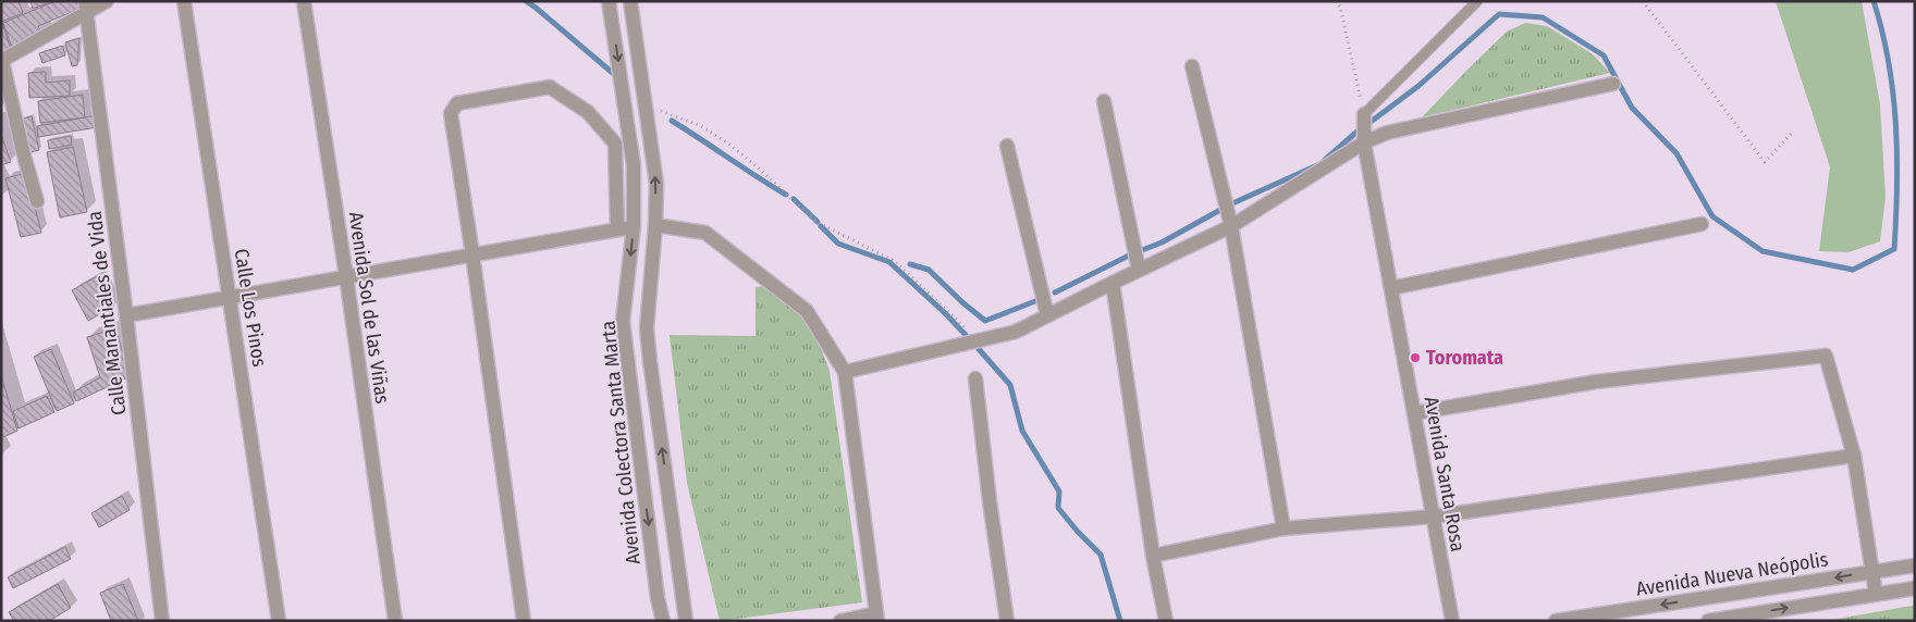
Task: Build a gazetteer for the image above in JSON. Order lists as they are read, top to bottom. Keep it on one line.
{"streets":{"street":["Calle Los Pinos","Avenida Sol de las Viñas","Calle Manantiales de Vida","Avenida Colectora Santa Marta","Avenida Santa Rosa","Avenida Nueva Neópolis"]},"places":["Toromata"]}
